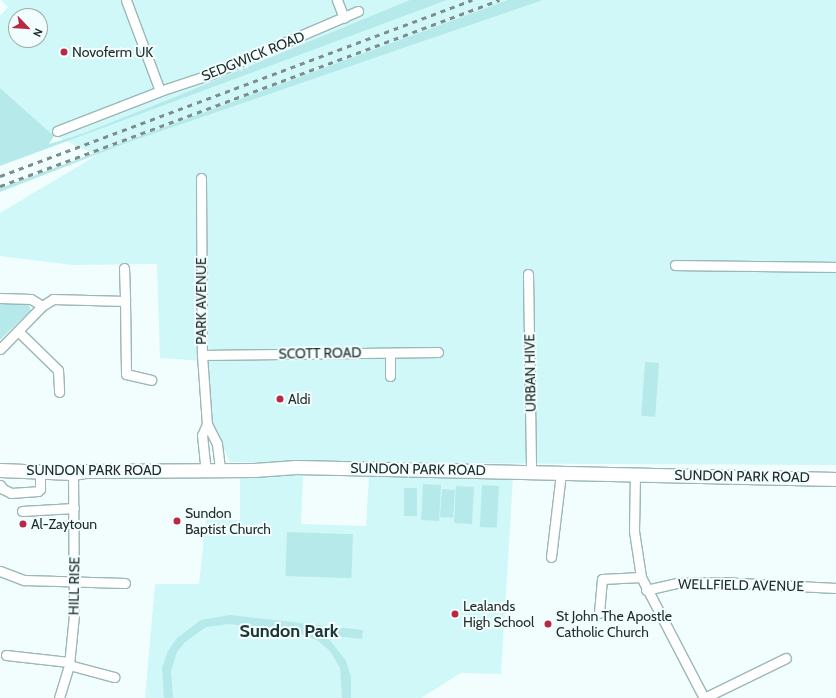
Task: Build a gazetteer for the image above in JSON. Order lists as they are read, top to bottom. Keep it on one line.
{"streets":{"street":["SEDGWICK ROAD","PARK AVENUE","SCOTT ROAD","URBAN HIVE","SUNDON PARK ROAD","WELLFIELD AVENUE","HILL RISE"]},"crossings":[["PARK AVENUE","SCOTT ROAD"],["PARK AVENUE","SUNDON PARK ROAD"],["URBAN HIVE","SUNDON PARK ROAD"],["SUNDON PARK ROAD","HILL RISE"]],"districts":["Sundon Park"],"places":["Novoferm UK","Aldi","Sundon Baptist Church","Al-Zaytoun","Lealands High School","St John The Apostle Catholic Church"],"north":"bottom right"}
